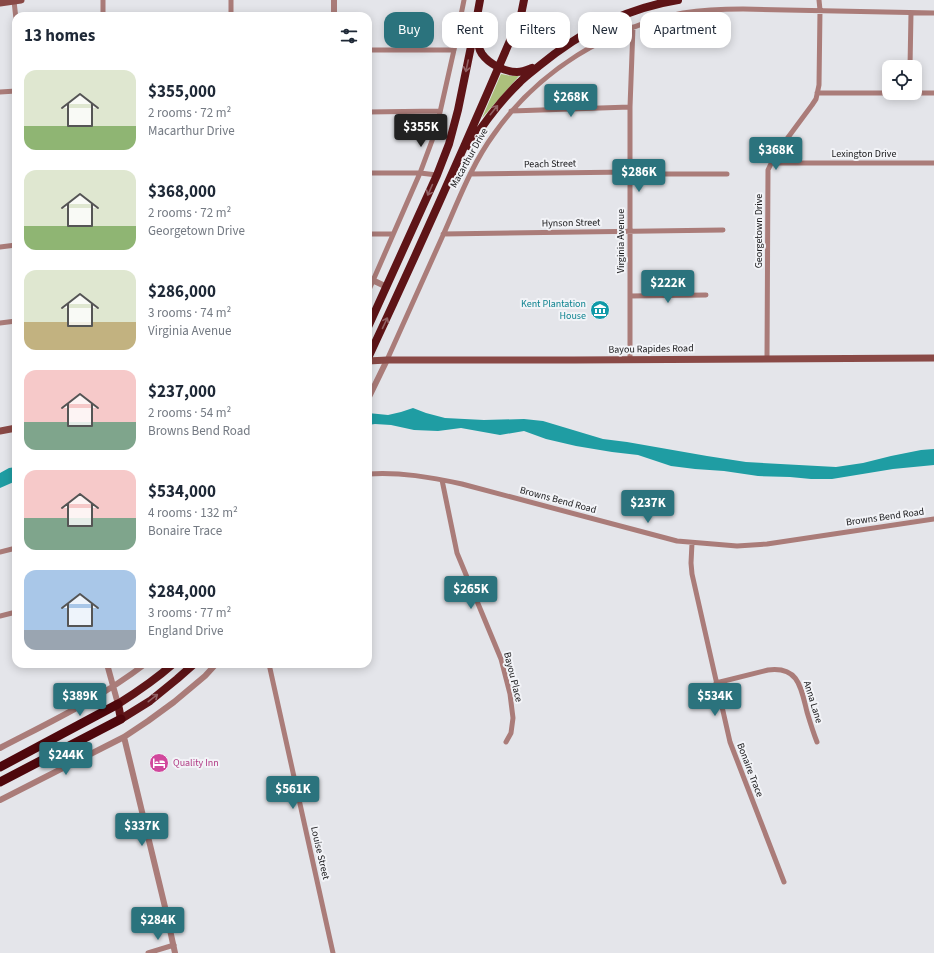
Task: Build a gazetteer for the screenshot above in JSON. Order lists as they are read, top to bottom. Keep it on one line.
{"streets":{"highway":["Macarthur Drive"],"main road":["Bayou Rapides Road"],"street":["Lexington Drive","Peach Street","Hynson Street","Georgetown Drive","Virginia Avenue","Browns Bend Road","Bayou Place","Anna Lane","Bonaire Trace","Louise Street"]},"crossings":[["Lexington Drive","Georgetown Drive"],["Macarthur Drive","Peach Street"],["Macarthur Drive","Hynson Street"],["Macarthur Drive","Georgetown Drive"],["Macarthur Drive","Virginia Avenue"],["Macarthur Drive","Bayou Rapides Road"],["Peach Street","Virginia Avenue"],["Hynson Street","Virginia Avenue"],["Georgetown Drive","Bayou Rapides Road"],["Virginia Avenue","Bayou Rapides Road"],["Browns Bend Road","Bayou Place"],["Browns Bend Road","Bonaire Trace"],["Anna Lane","Bonaire Trace"]],"places":{"museum":["Kent Plantation House"],"hotel":["Quality Inn"]},"page":{"chip":["Buy","Rent","Filters","New","Apartment"],"heading":"13 homes","list":[{"name":"$355,000","note":"2 rooms · 72 m² · Macarthur Drive"},{"name":"$368,000","note":"2 rooms · 72 m² · Georgetown Drive"},{"name":"$286,000","note":"3 rooms · 74 m² · Virginia Avenue"},{"name":"$237,000","note":"2 rooms · 54 m² · Browns Bend Road"},{"name":"$534,000","note":"4 rooms · 132 m² · Bonaire Trace"},{"name":"$284,000","note":"3 rooms · 77 m² · England Drive"}],"price":["$268K","$355K","$368K","$286K","$222K","$237K","$265K","$389K","$534K","$244K","$561K","$337K","$284K"]}}
